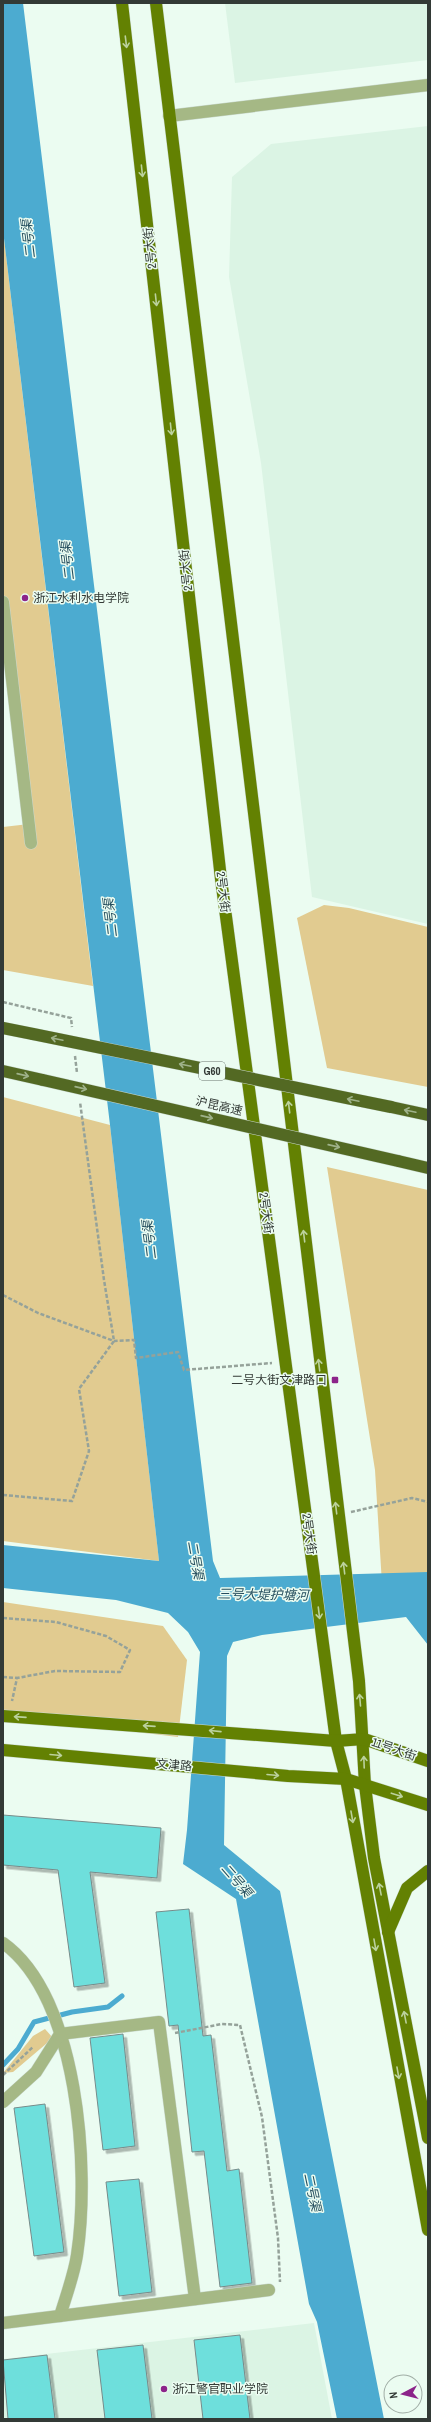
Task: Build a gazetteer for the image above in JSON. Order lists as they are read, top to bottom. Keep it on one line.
{"streets":{"highway":["G60","沪昆高速"],"main road":["2号大街","11号大街","文津路"]},"crossings":[["2号大街","11号大街"],["2号大街","文津路"]],"water":["二号渠","三号大堤护塘河"],"places":{"other":["浙江水利水电学院","浙江警官职业学院"],"transit":["二号大街文津路口"]},"north":"left"}
